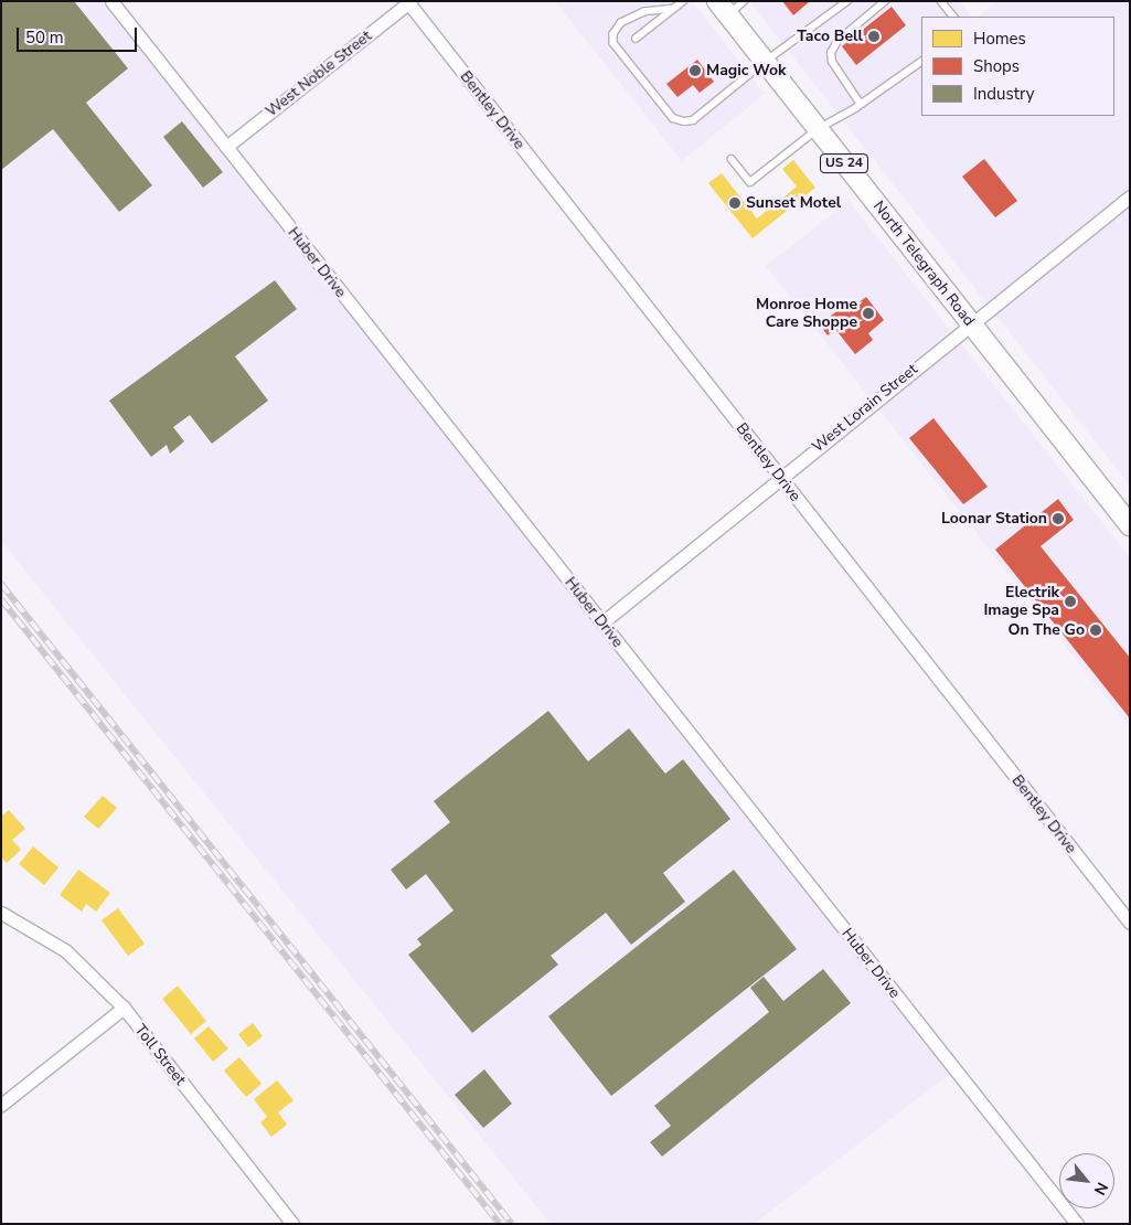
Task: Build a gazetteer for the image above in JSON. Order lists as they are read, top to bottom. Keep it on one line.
{"streets":{"main road":["US 24","North Telegraph Road"],"street":["West Noble Street","Bentley Drive","Huber Drive","West Lorain Street","Toll Street"]},"crossings":[["West Noble Street","Bentley Drive"],["West Noble Street","Huber Drive"],["Bentley Drive","West Lorain Street"],["Huber Drive","West Lorain Street"],["North Telegraph Road","West Lorain Street"]],"places":["Taco Bell","Magic Wok","Sunset Motel","Monroe Home Care Shoppe","Loonar Station","Electrik Image Spa","On The Go"],"legend":["Homes","Shops","Industry"],"scale_bar":"50 m","north":"bottom right"}
